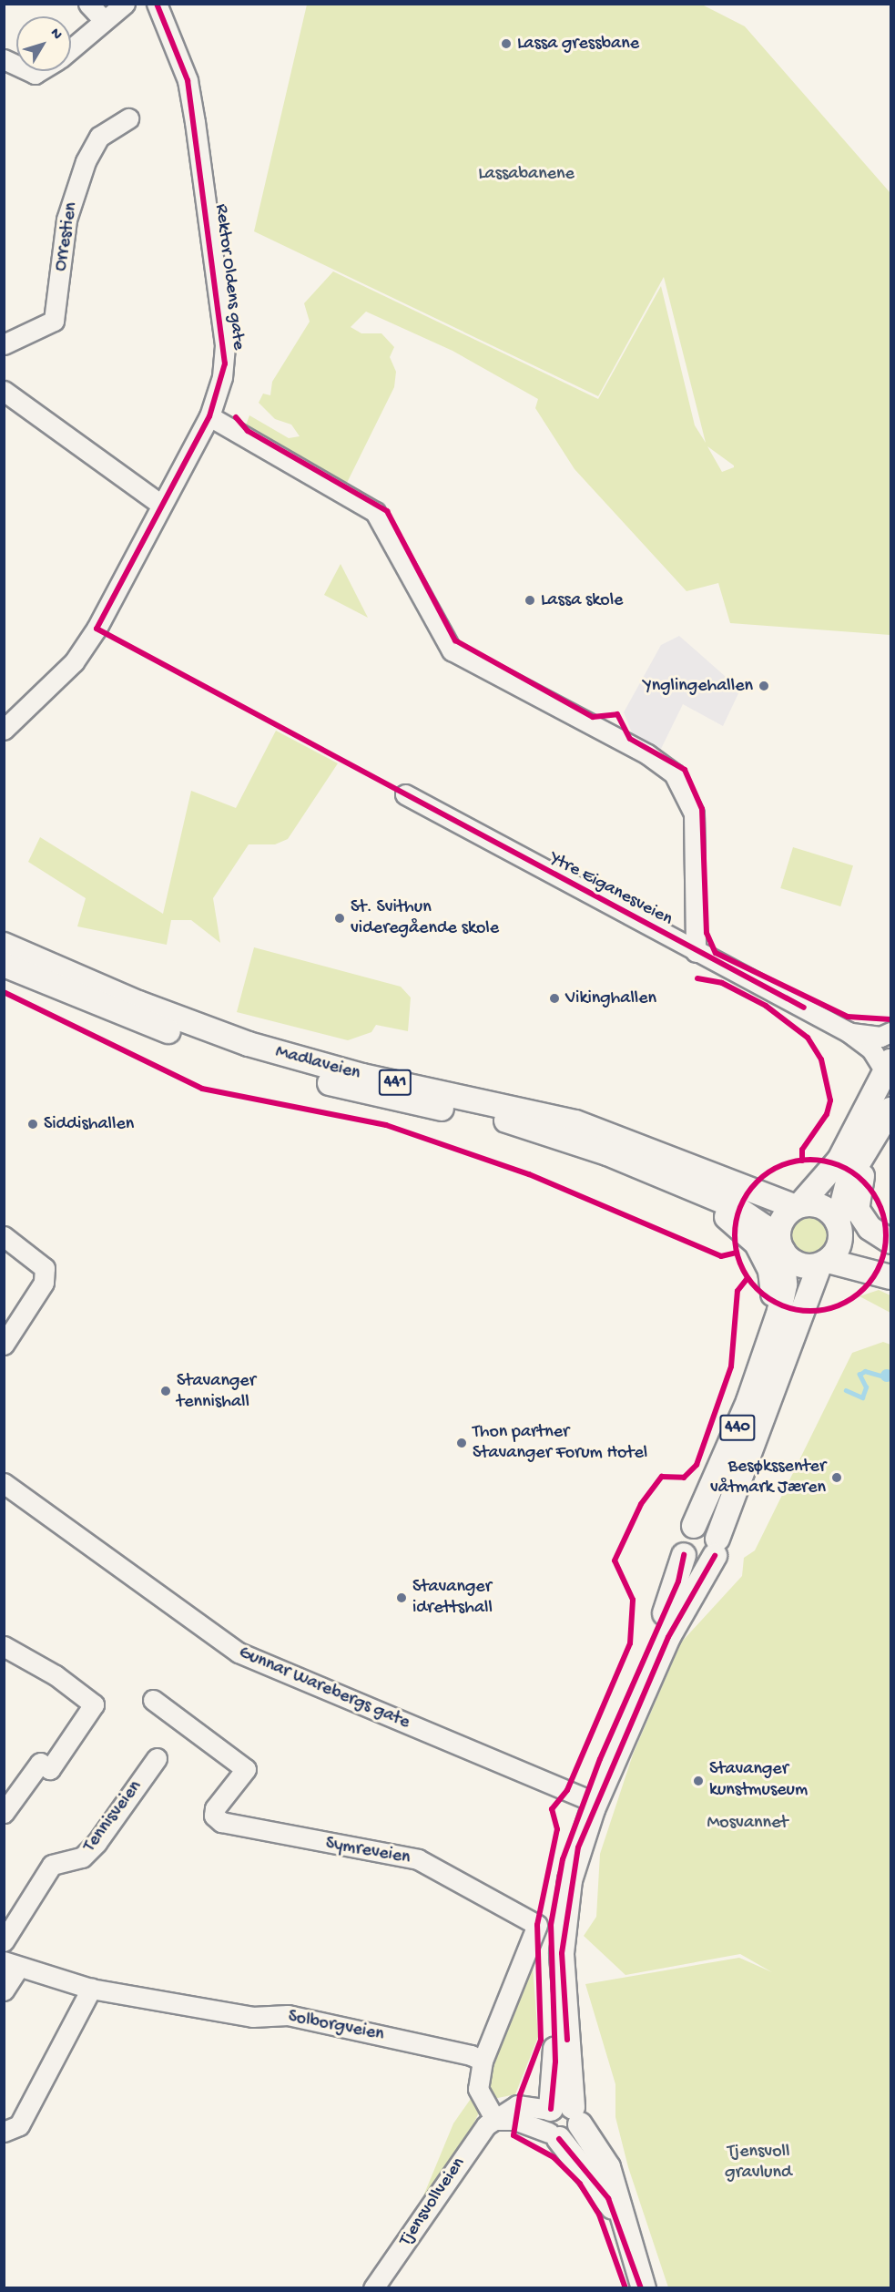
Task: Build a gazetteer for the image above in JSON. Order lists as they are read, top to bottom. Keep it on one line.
{"streets":{"main road":["Madlaveien","441","440"],"street":["Orrestien","Rektor Oldens gate","Ytre Eiganesveien","Gunnar Warebergs gate","Tennisveien","Symreveien","Solborgveien","Tjensvollveien"]},"crossings":[["Madlaveien","441"],["Madlaveien","440"],["441","440"],["440","Gunnar Warebergs gate"],["440","Tjensvollveien"],["Symreveien","Solborgveien"]],"parks":["Lassabanene","Mosvannet","Tjensvoll gravlund"],"places":["Lassa gressbane","Lassa skole","Ynglingehallen","St. Svithun videregående skole","Vikinghallen","Siddishallen","Stavanger tennishall","Thon partner Stavanger Forum Hotel","Besøkssenter våtmark Jæren","Stavanger idrettshall","Stavanger kunstmuseum"],"north":"top right"}
